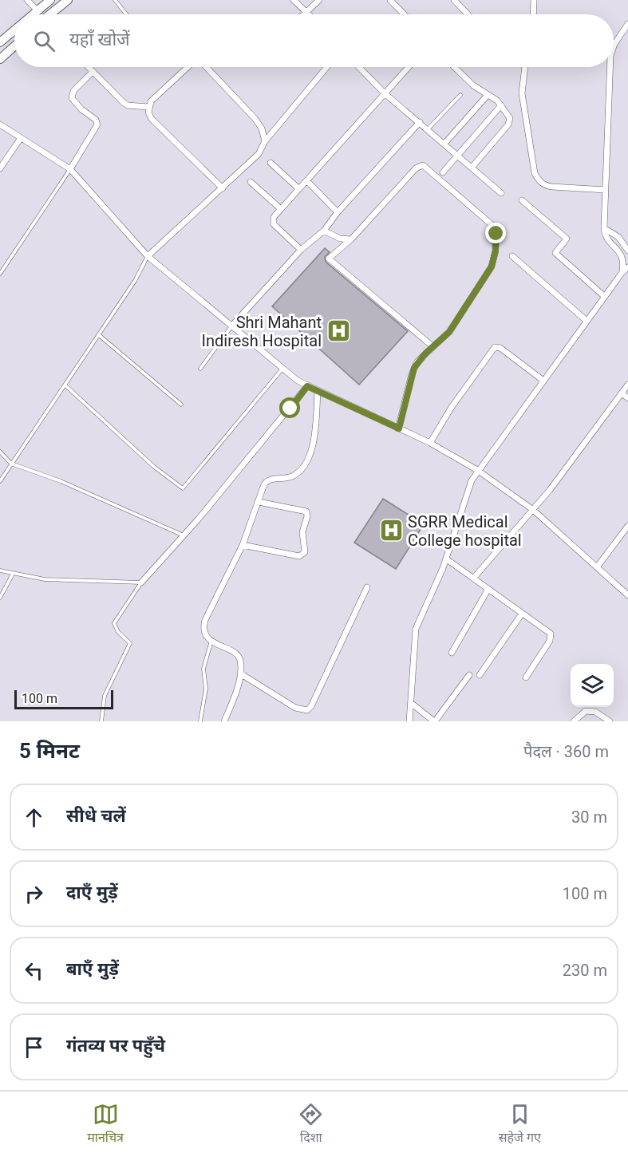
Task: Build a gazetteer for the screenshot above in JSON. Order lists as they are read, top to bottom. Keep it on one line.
{"places":{"hospital":["Shri Mahant Indiresh Hospital","SGRR Medical College hospital"]},"scale_bar":"100 m","page":{"search":"यहाँ खोजें","scale":"100 m","heading":["5 मिनट","पैदल · 360 m"],"list":[["सीधे चलें","30 m"],["दाएँ मुड़ें","100 m"],["बाएँ मुड़ें","230 m"],"गंतव्य पर पहुँचे"],"nav":["मानचित्र","दिशा","सहेजे गए"]}}
